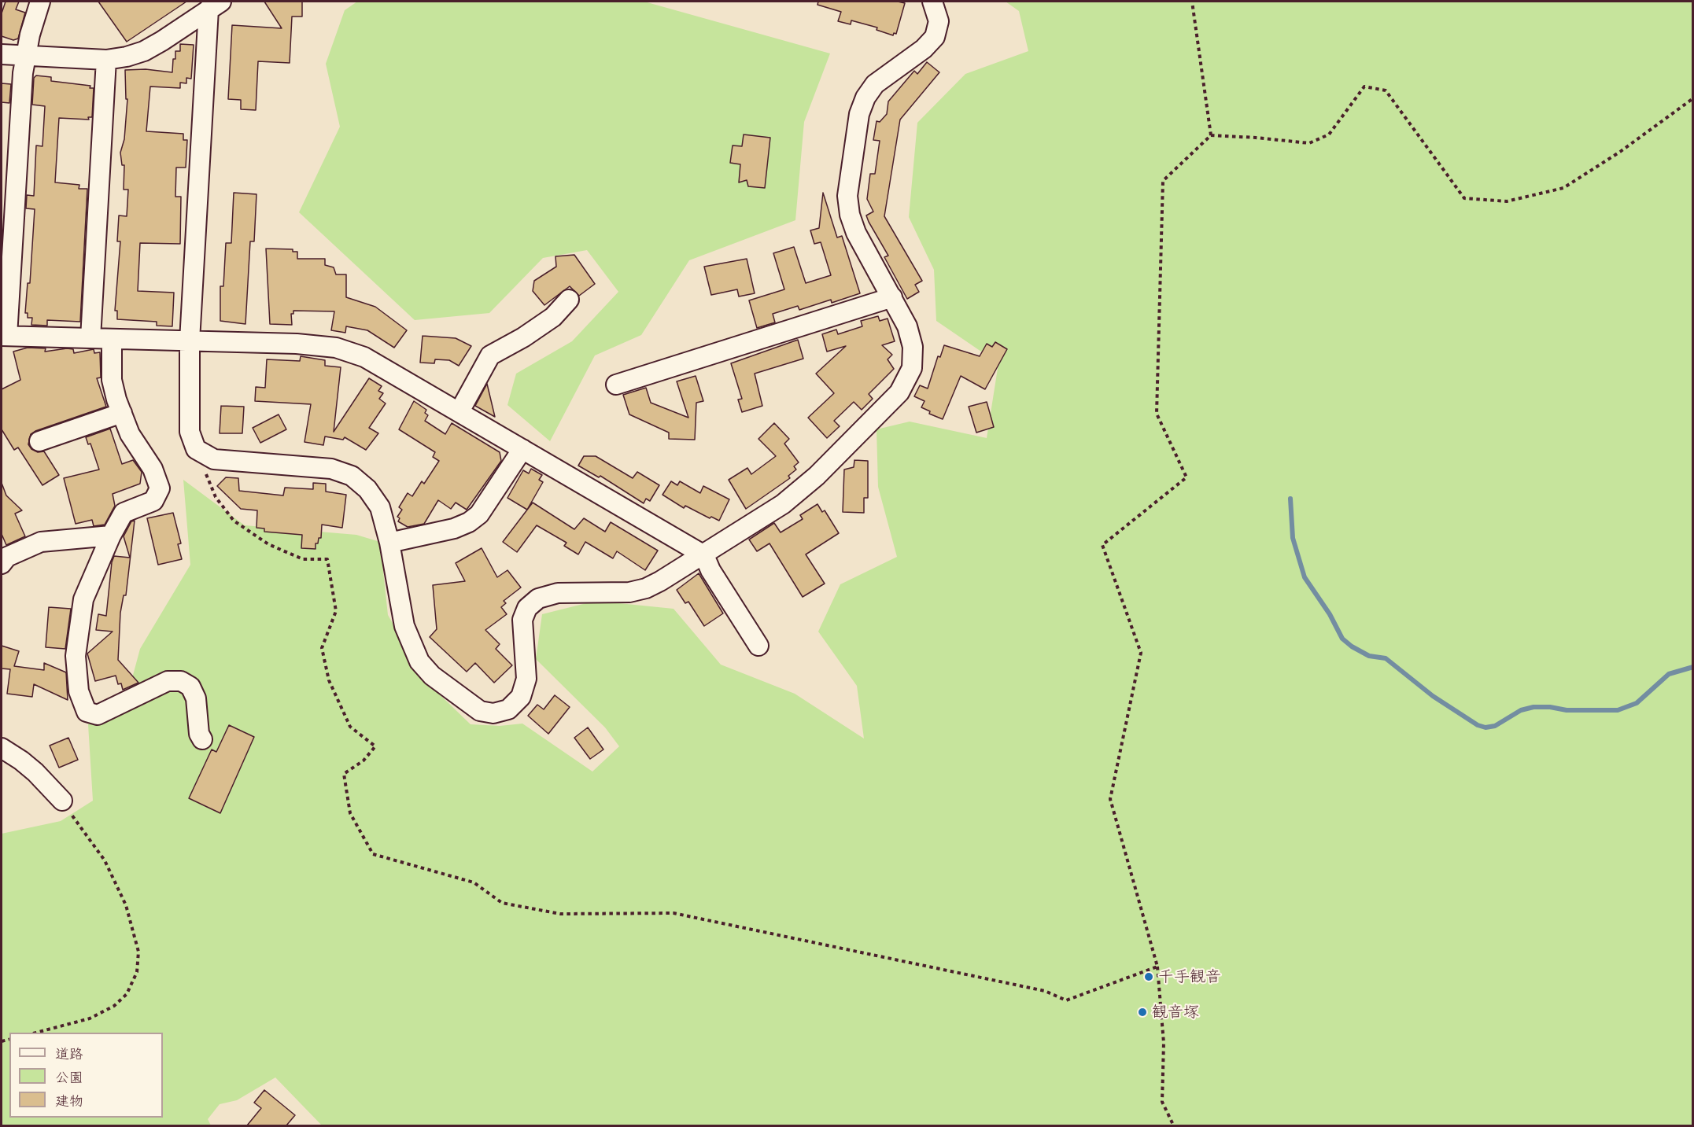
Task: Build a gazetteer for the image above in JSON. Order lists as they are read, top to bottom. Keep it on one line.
{"places":["千手観音","観音塚"],"legend":["道路","公園","建物"]}
